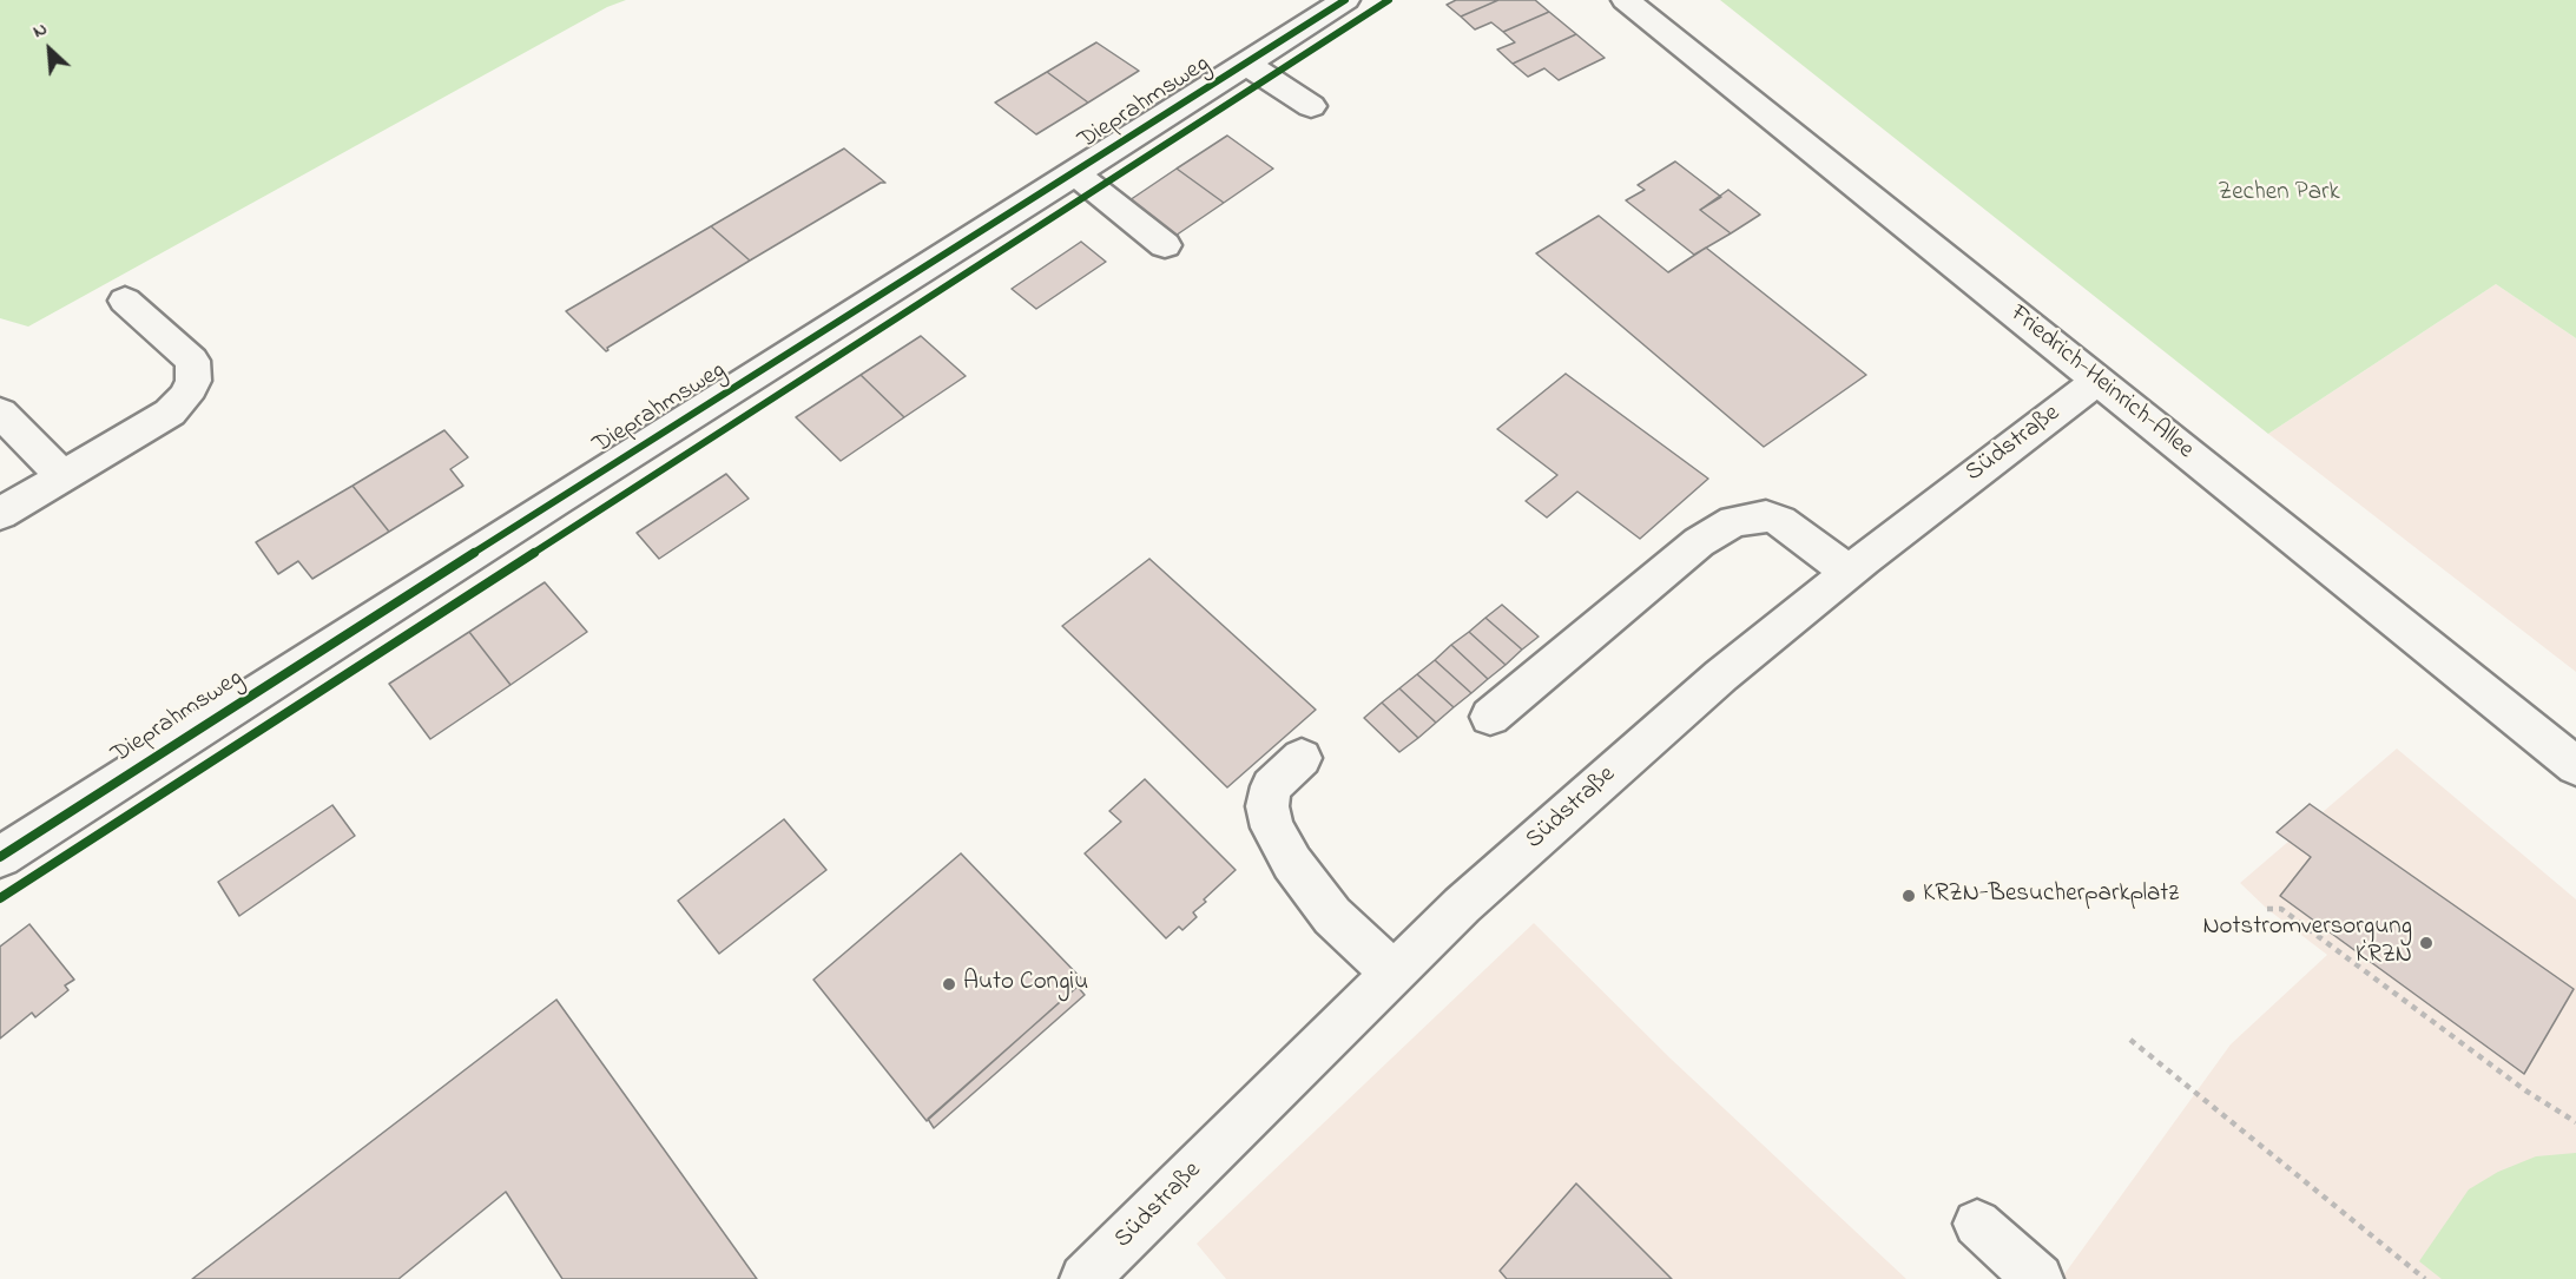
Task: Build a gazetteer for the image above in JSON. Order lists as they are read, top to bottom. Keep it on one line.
{"streets":{"street":["Dieprahmsweg","Friedrich-Heinrich-Allee","Südstraße"]},"crossings":[["Friedrich-Heinrich-Allee","Südstraße"]],"parks":["Zechen Park"],"places":["KRZN-Besucherparkplatz","Notstromversorgung KRZN","Auto Congiu"],"north":"top left"}
